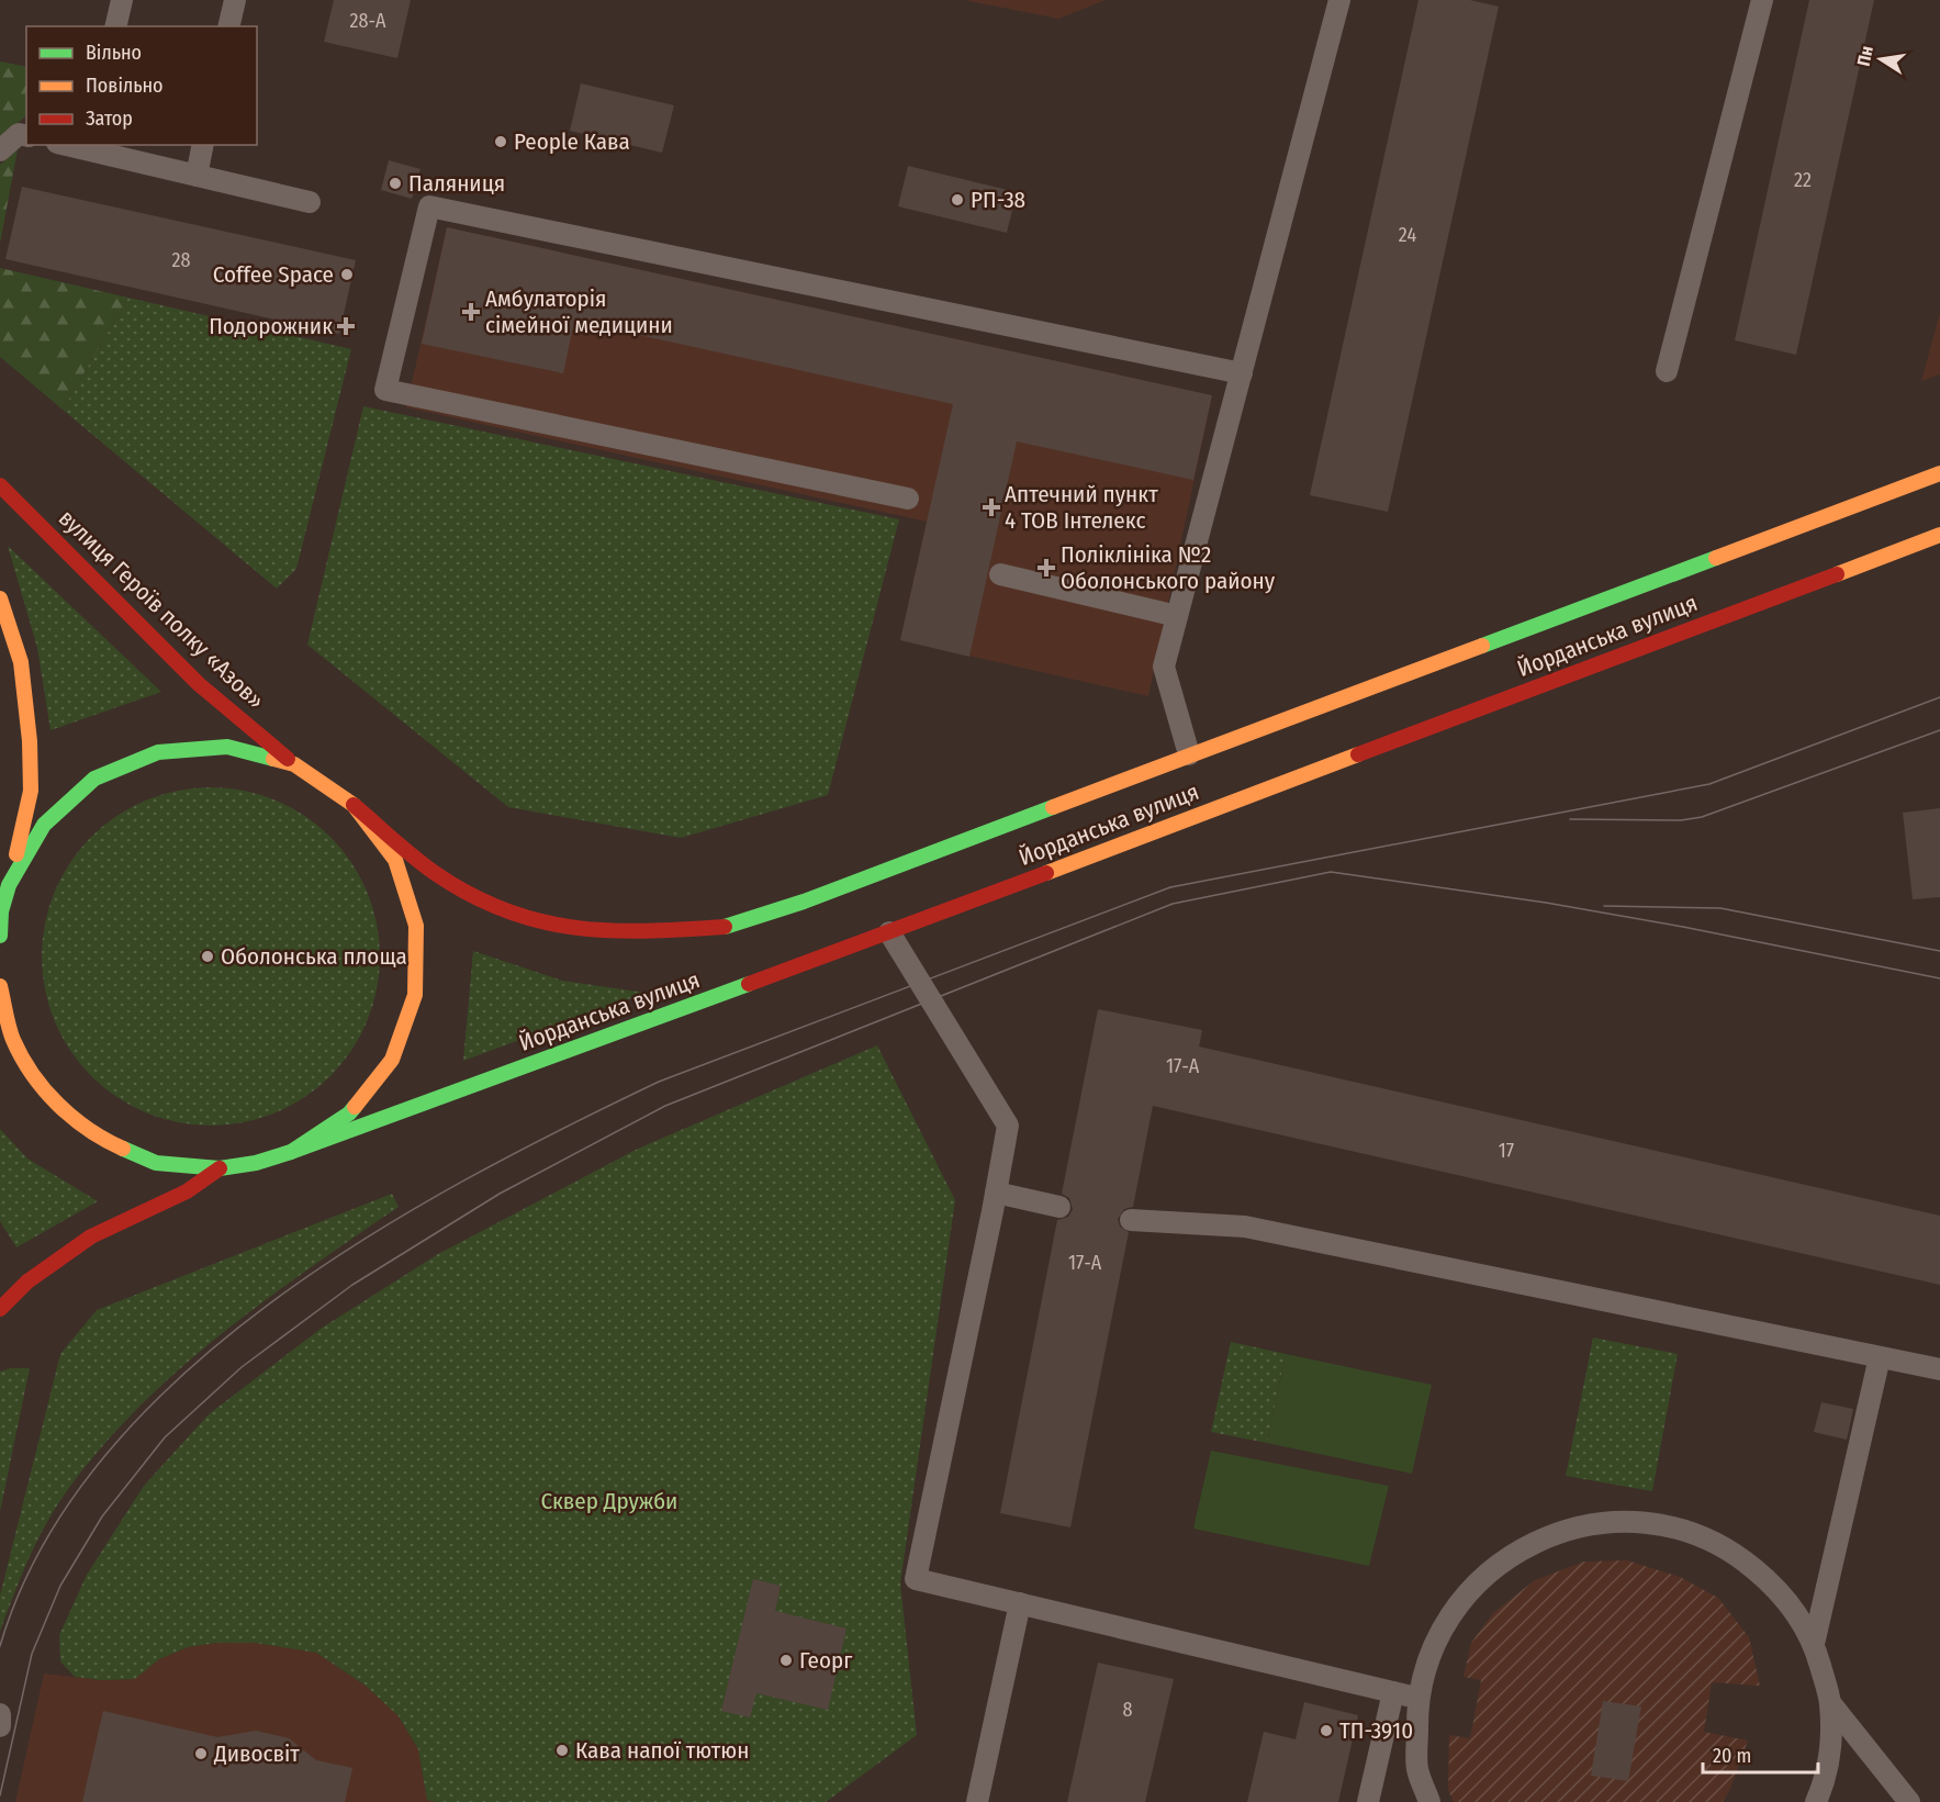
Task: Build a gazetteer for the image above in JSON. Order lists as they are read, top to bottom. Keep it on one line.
{"streets":{"main road":["вулиця Героїв полку «Азов»","Йорданська вулиця"]},"parks":["Сквер Дружби"],"places":{"other":["People Кава","Паляниця","РП-38","Coffee Space","Оболонська площа","Георг","ТП-3910","Кава напої тютюн","Дивосвіт"],"health":["Амбулаторія сімейної медицини","Подорожник","Аптечний пункт 4 ТОВ Інтелекс","Поліклініка №2 Оболонського району"]},"house_numbers":["28-А","22","24","28","17-А","17","17-А","8"],"legend":["Вільно","Повільно","Затор"],"scale_bar":"20 m","north":"left"}
